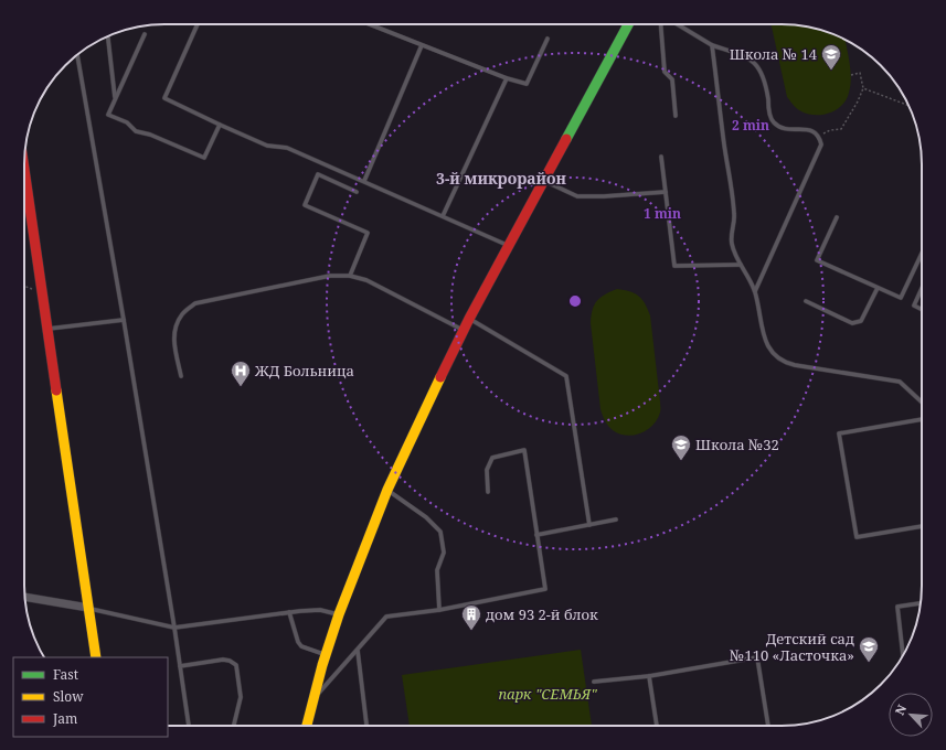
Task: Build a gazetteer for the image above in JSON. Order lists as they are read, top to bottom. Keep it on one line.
{"districts":["3-й микрорайон"],"parks":["парк \"СЕМЬЯ\""],"places":{"school or university":["Школа № 14","Школа №32","Детский сад №110 «Ласточка»"],"hospital":["ЖД Больница"],"building":["дом 93 2-й блок"]},"legend":["Fast","Slow","Jam"],"north":"top left","rings":["2 min","1 min"]}
